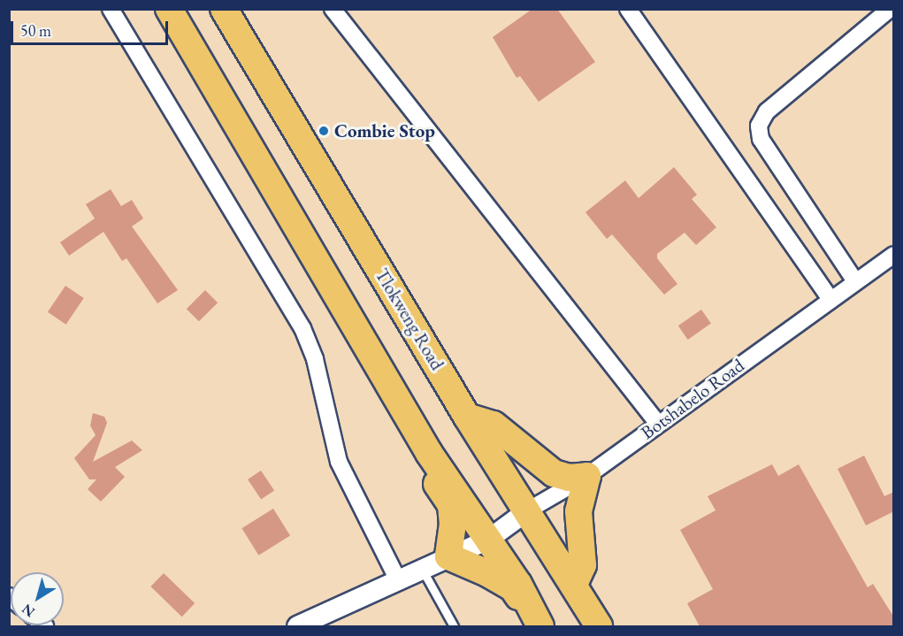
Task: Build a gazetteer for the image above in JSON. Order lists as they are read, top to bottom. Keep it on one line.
{"streets":{"main road":["Tlokweng Road"],"street":["Botshabelo Road"]},"crossings":[["Tlokweng Road","Botshabelo Road"]],"places":["Combie Stop"],"scale_bar":"50 m","north":"bottom left"}
